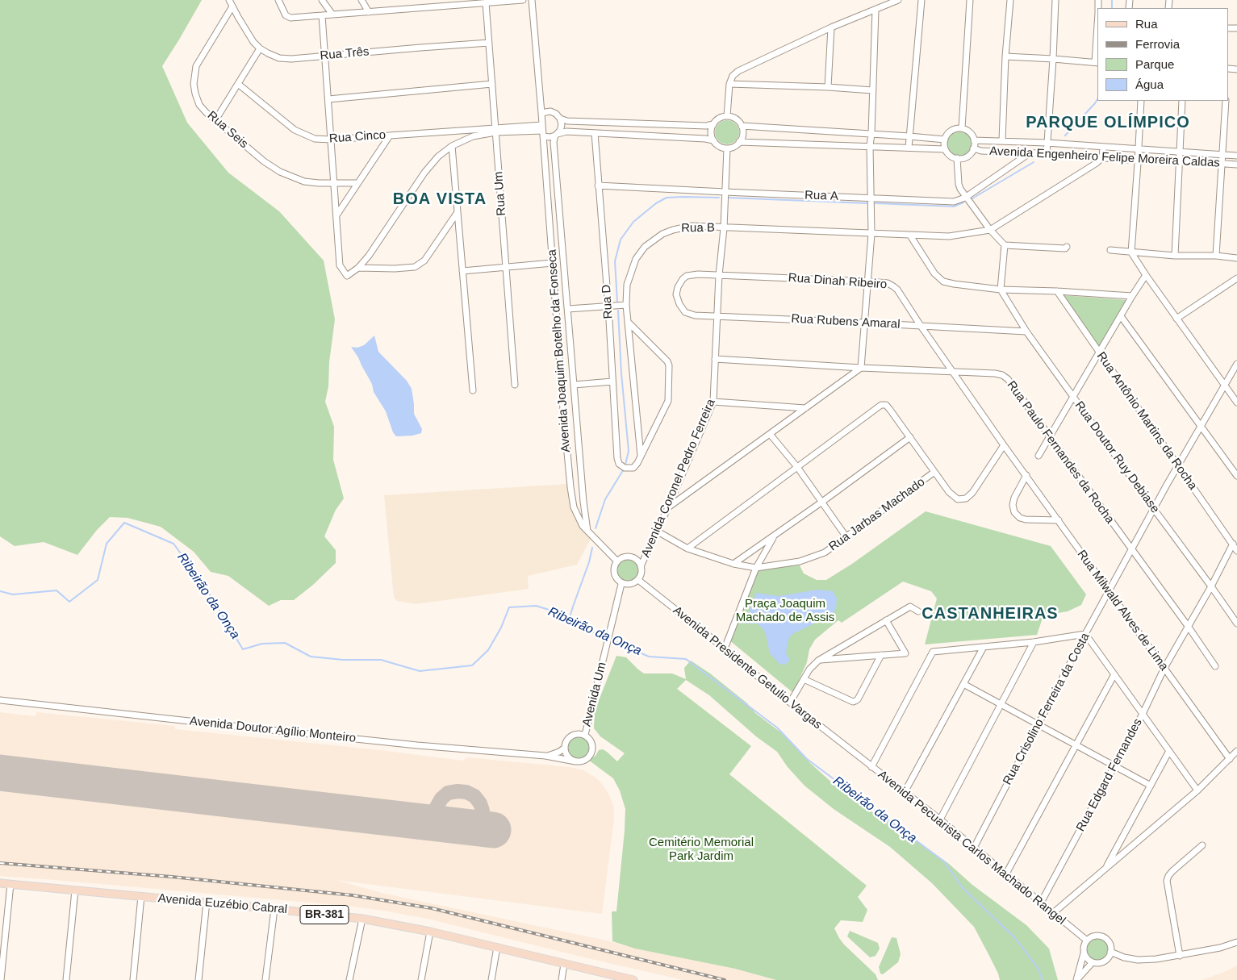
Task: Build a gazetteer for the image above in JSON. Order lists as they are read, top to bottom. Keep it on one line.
{"streets":{"main road":["Avenida Euzébio Cabral","BR-381"],"street":["Rua Três","Rua Seis","Rua Cinco","Avenida Engenheiro Felipe Moreira Caldas","Rua Um","Rua A","Rua B","Rua Dinah Ribeiro","Rua D","Rua Rubens Amaral","Avenida Joaquim Botelho da Fonseca","Rua Antônio Martins da Rocha","Rua Paulo Fernandes da Rocha","Rua Doutor Ruy Debiase","Avenida Coronel Pedro Ferreira","Rua Jarbas Machado","Rua Milwald Alves de Lima","Avenida Presidente Getulio Vargas","Avenida Um","Rua Crisolino Ferreira da Costa","Avenida Doutor Agílio Monteiro","Rua Edgard Fernandes","Avenida Pecuarista Carlos Machado Rangel"]},"crossings":[["Rua Três","Rua Seis"],["Rua Três","Rua Um"],["Rua Cinco","Rua Um"],["Avenida Engenheiro Felipe Moreira Caldas","Rua A"],["Rua A","Rua D"],["Rua A","Avenida Coronel Pedro Ferreira"],["Rua B","Rua D"],["Rua B","Avenida Coronel Pedro Ferreira"],["Rua Dinah Ribeiro","Rua Rubens Amaral"],["Rua Dinah Ribeiro","Rua Paulo Fernandes da Rocha"],["Rua Dinah Ribeiro","Avenida Coronel Pedro Ferreira"],["Rua Dinah Ribeiro","Rua Milwald Alves de Lima"],["Rua Rubens Amaral","Rua Doutor Ruy Debiase"],["Rua Rubens Amaral","Avenida Coronel Pedro Ferreira"],["Avenida Joaquim Botelho da Fonseca","Avenida Coronel Pedro Ferreira"],["Avenida Joaquim Botelho da Fonseca","Avenida Presidente Getulio Vargas"],["Avenida Joaquim Botelho da Fonseca","Avenida Um"],["Rua Antônio Martins da Rocha","Rua Crisolino Ferreira da Costa"],["Rua Antônio Martins da Rocha","Rua Edgard Fernandes"],["Rua Paulo Fernandes da Rocha","Avenida Coronel Pedro Ferreira"],["Rua Paulo Fernandes da Rocha","Rua Crisolino Ferreira da Costa"],["Rua Paulo Fernandes da Rocha","Rua Edgard Fernandes"],["Rua Doutor Ruy Debiase","Rua Crisolino Ferreira da Costa"],["Rua Doutor Ruy Debiase","Rua Edgard Fernandes"],["Avenida Coronel Pedro Ferreira","Rua Jarbas Machado"],["Avenida Coronel Pedro Ferreira","Avenida Presidente Getulio Vargas"],["Avenida Coronel Pedro Ferreira","Avenida Um"],["Rua Milwald Alves de Lima","Rua Crisolino Ferreira da Costa"],["Rua Milwald Alves de Lima","Rua Edgard Fernandes"],["Avenida Presidente Getulio Vargas","Avenida Um"],["Avenida Presidente Getulio Vargas","Avenida Pecuarista Carlos Machado Rangel"],["Avenida Um","Avenida Doutor Agílio Monteiro"],["Rua Crisolino Ferreira da Costa","Avenida Pecuarista Carlos Machado Rangel"],["Rua Edgard Fernandes","Avenida Pecuarista Carlos Machado Rangel"]],"districts":["PARQUE OLÍMPICO","BOA VISTA","CASTANHEIRAS"],"water":["Ribeirão da Onça"],"parks":["Praça Joaquim Machado de Assis","Cemitério Memorial Park Jardim"],"legend":["Rua","Ferrovia","Parque","Água"]}
